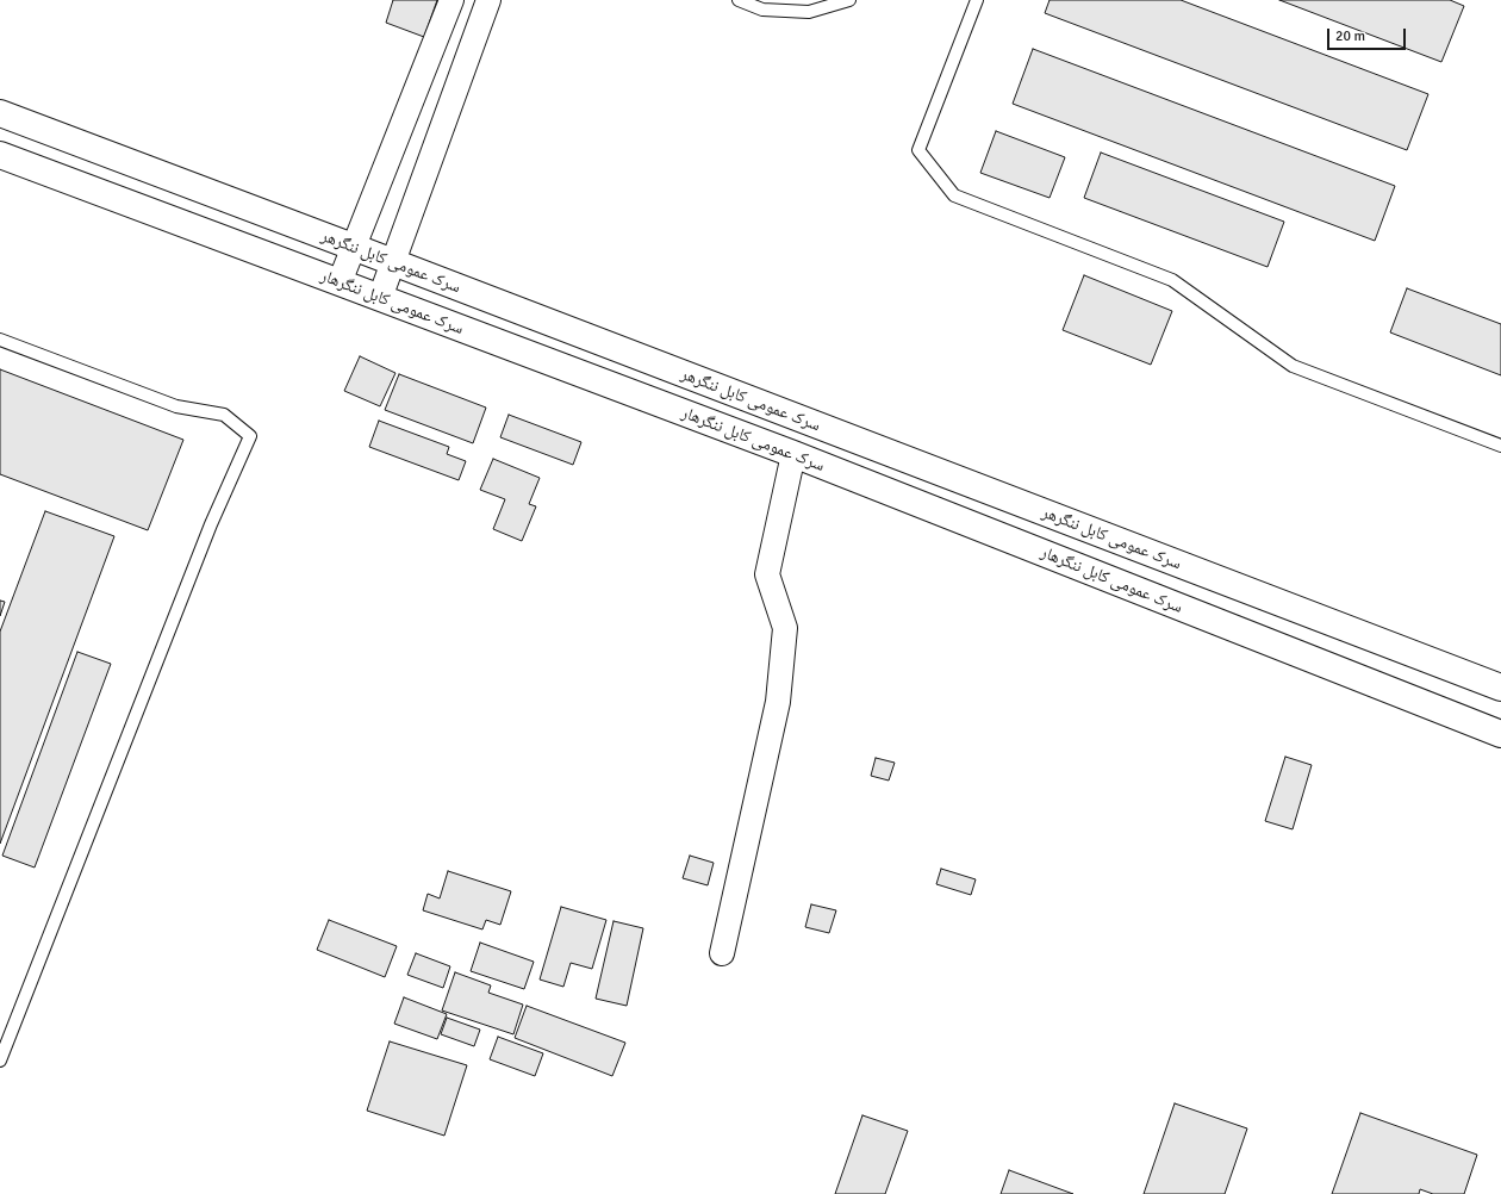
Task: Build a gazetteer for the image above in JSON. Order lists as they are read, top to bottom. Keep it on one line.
{"streets":{"highway":["سرک عمومی کابل ننگرهر","سرک عمومی کابل ننگرهار"]},"scale_bar":"20 m"}
